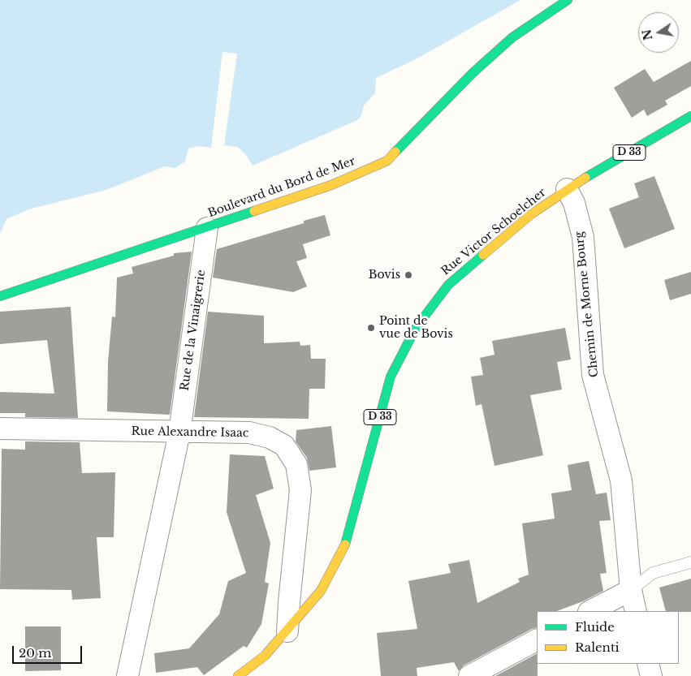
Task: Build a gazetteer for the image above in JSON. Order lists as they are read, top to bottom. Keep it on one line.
{"streets":{"main road":["D 33","Boulevard du Bord de Mer","Rue Victor Schoelcher"],"street":["Chemin de Morne Bourg","Rue de la Vinaigrerie","Rue Alexandre Isaac"]},"crossings":[["D 33","Rue Victor Schoelcher"],["D 33","Chemin de Morne Bourg"],["Boulevard du Bord de Mer","Rue de la Vinaigrerie"],["Rue Victor Schoelcher","Chemin de Morne Bourg"],["Rue Victor Schoelcher","Rue Alexandre Isaac"],["Rue de la Vinaigrerie","Rue Alexandre Isaac"]],"places":["Bovis","Point de vue de Bovis"],"legend":["Fluide","Ralenti"],"scale_bar":"20 m","north":"left"}
